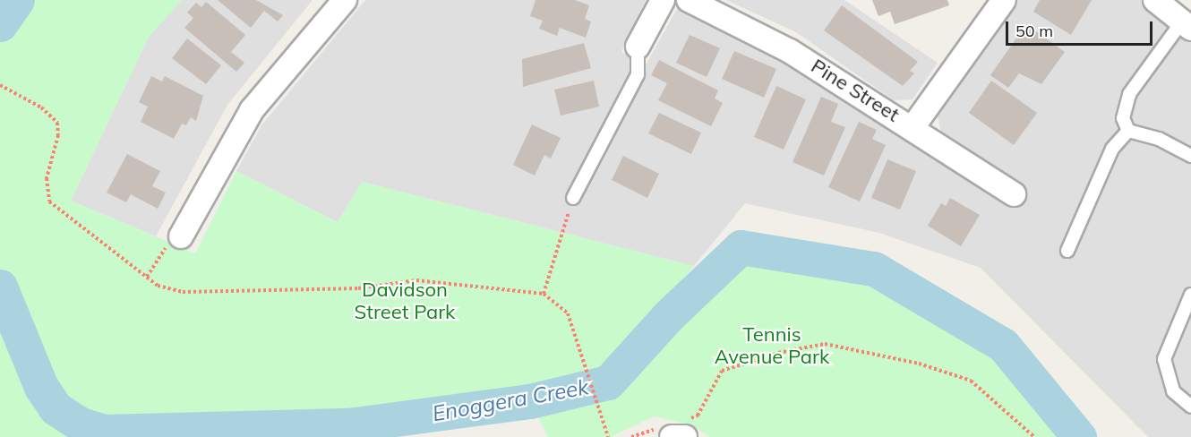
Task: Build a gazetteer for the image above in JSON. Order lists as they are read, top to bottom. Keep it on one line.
{"streets":{"street":["Pine Street"]},"water":["Enoggera Creek"],"parks":["Davidson Street Park","Tennis Avenue Park"],"scale_bar":"50 m"}
